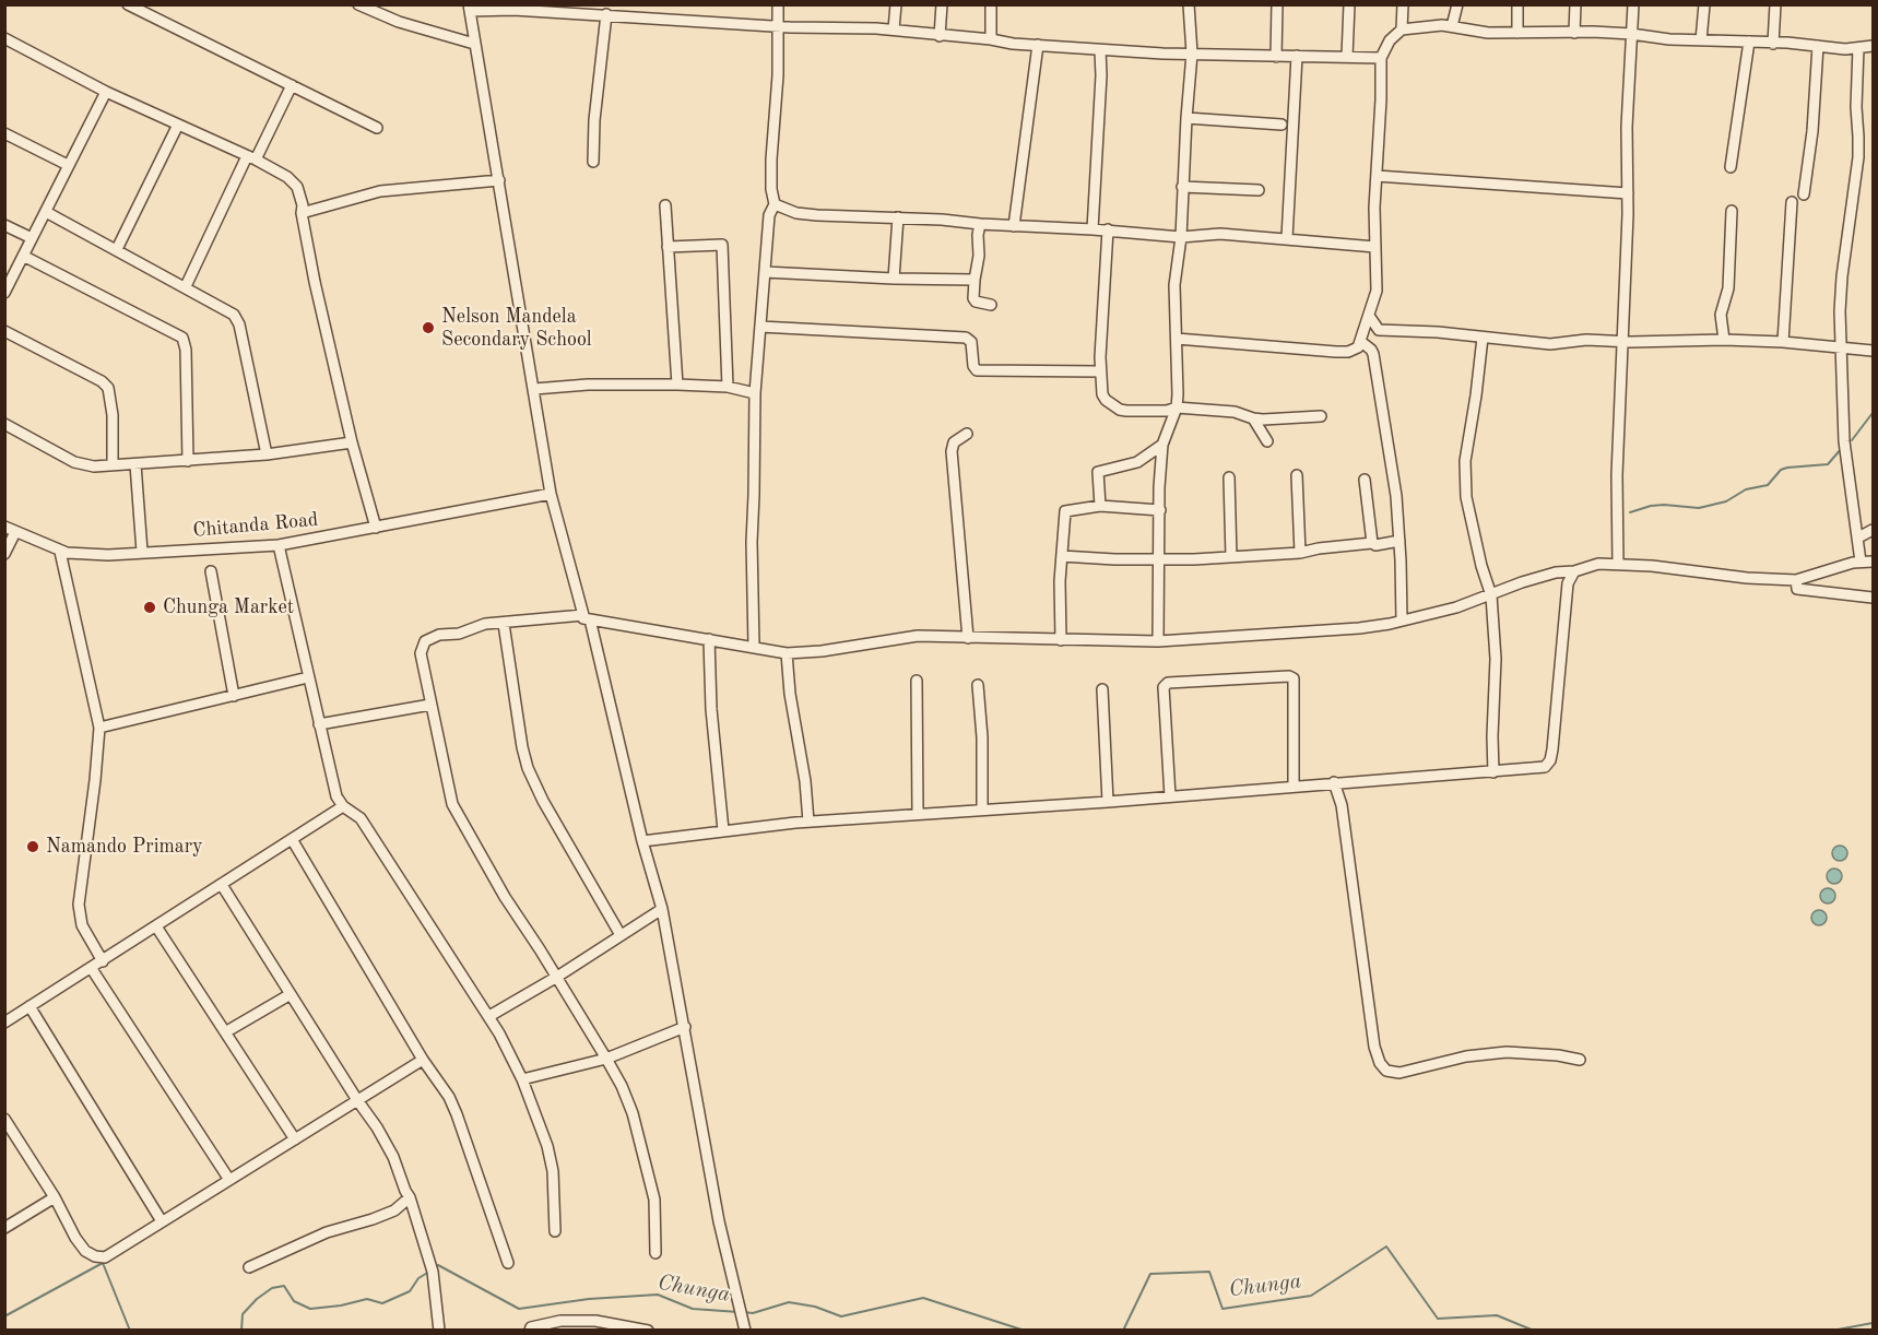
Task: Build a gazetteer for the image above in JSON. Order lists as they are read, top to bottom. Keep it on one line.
{"streets":{"street":["Chitanda Road"]},"water":["Chunga"],"places":["Nelson Mandela Secondary School","Chunga Market","Namando Primary"]}
